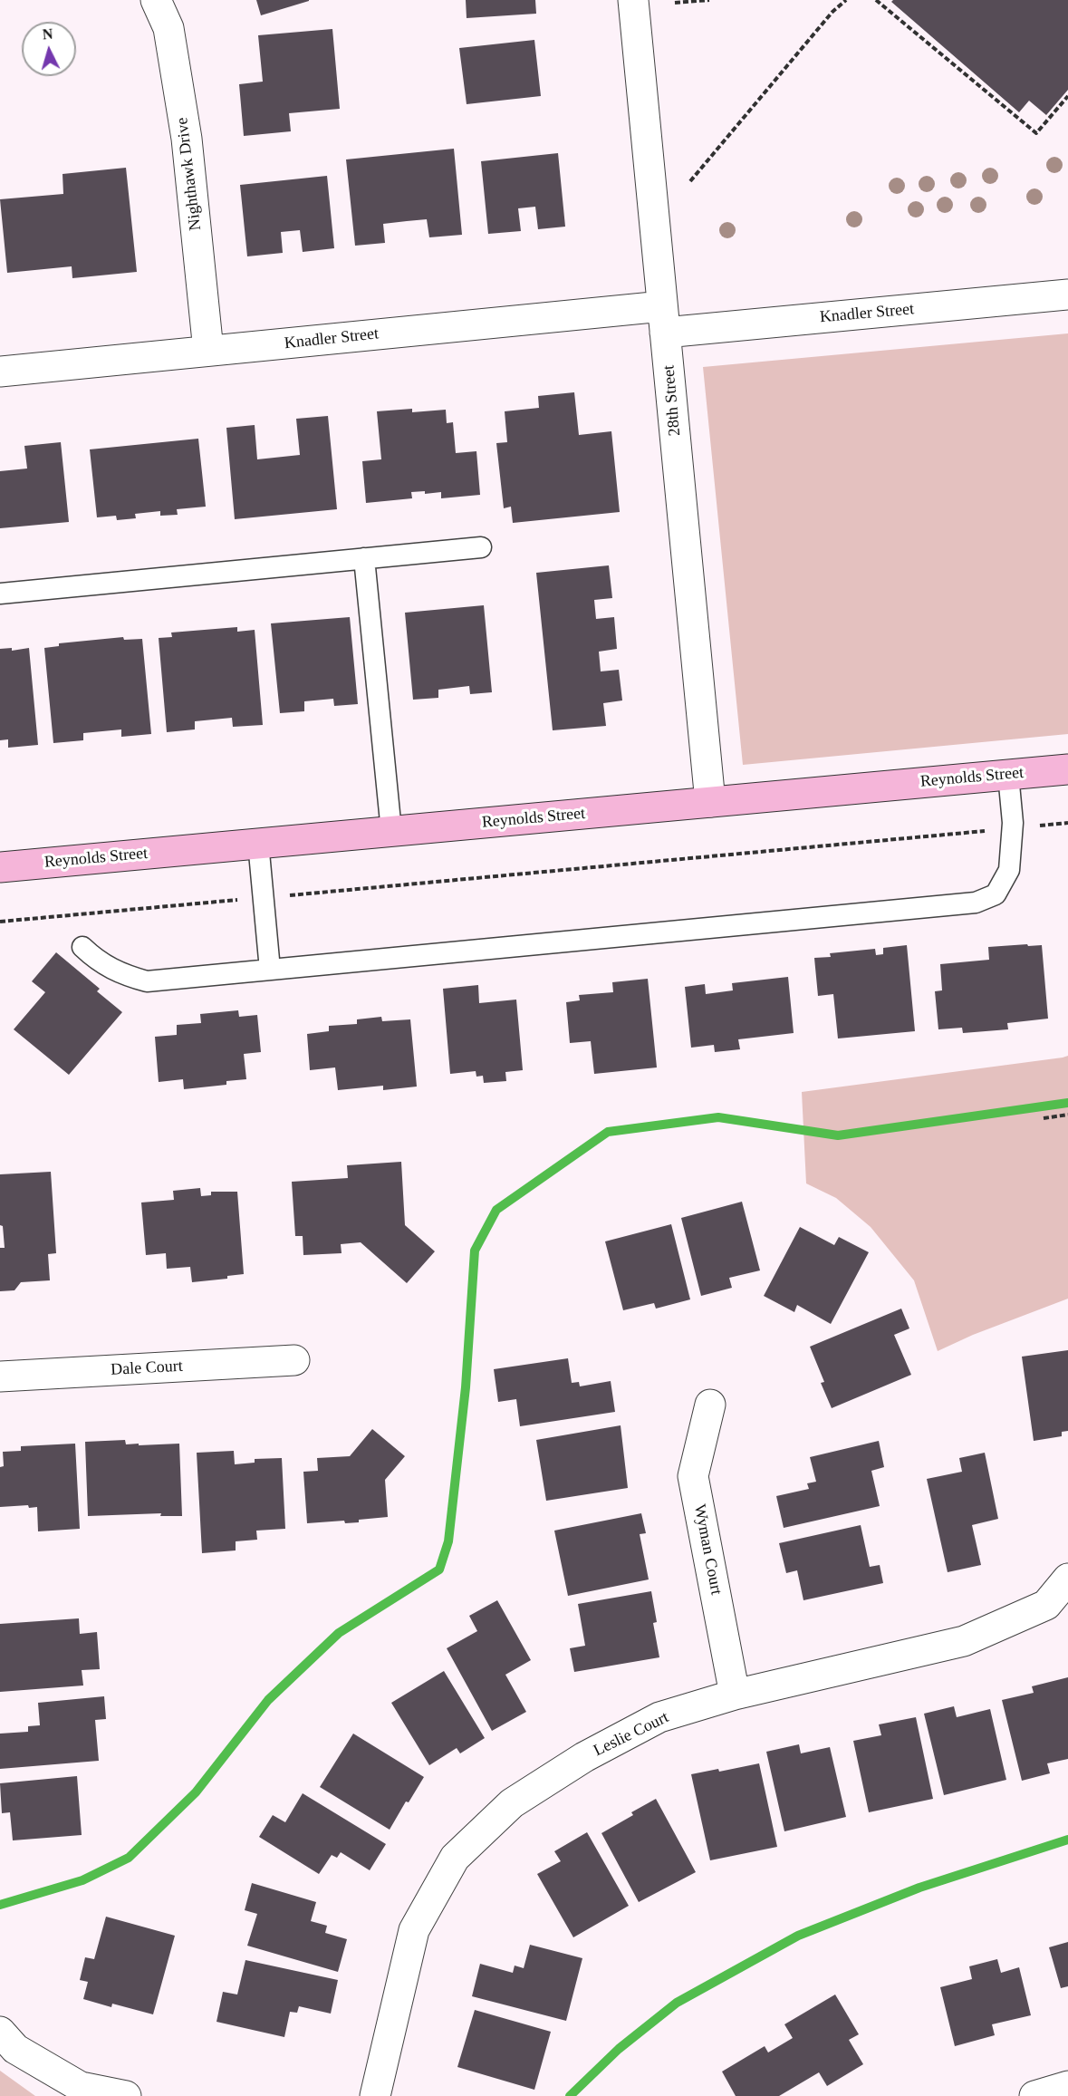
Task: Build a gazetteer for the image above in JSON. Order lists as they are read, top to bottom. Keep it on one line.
{"streets":{"main road":["Reynolds Street"],"street":["Nighthawk Drive","Knadler Street","28th Street","Dale Court","Wyman Court","Leslie Court"]},"crossings":[["Nighthawk Drive","Knadler Street"],["Knadler Street","28th Street"],["28th Street","Reynolds Street"],["Wyman Court","Leslie Court"]],"north":"top"}
